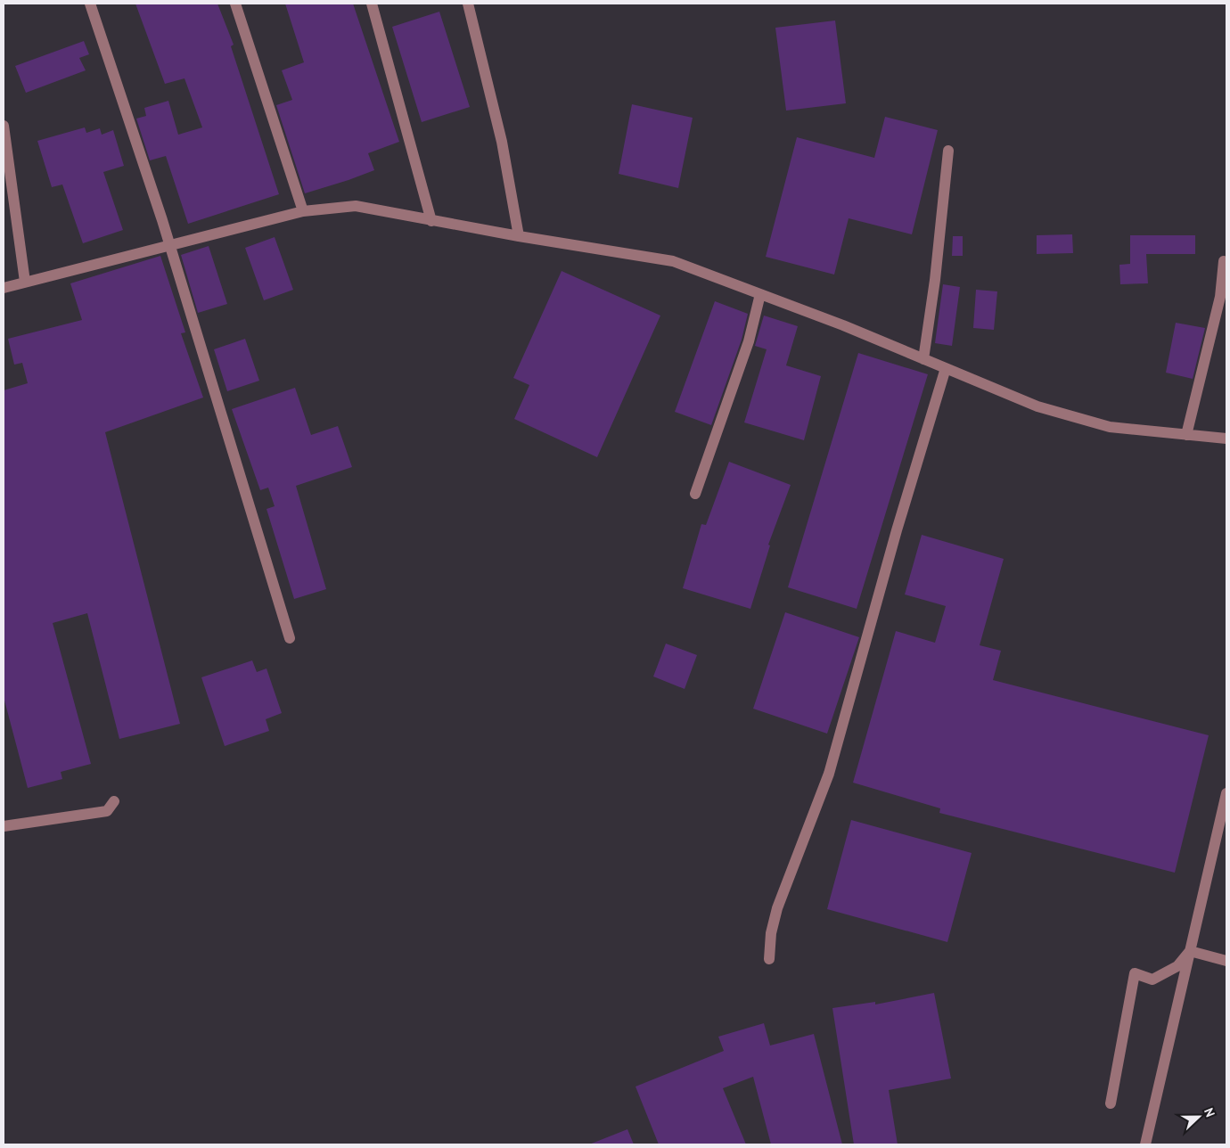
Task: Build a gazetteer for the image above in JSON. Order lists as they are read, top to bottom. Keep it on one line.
{"north":"right"}
